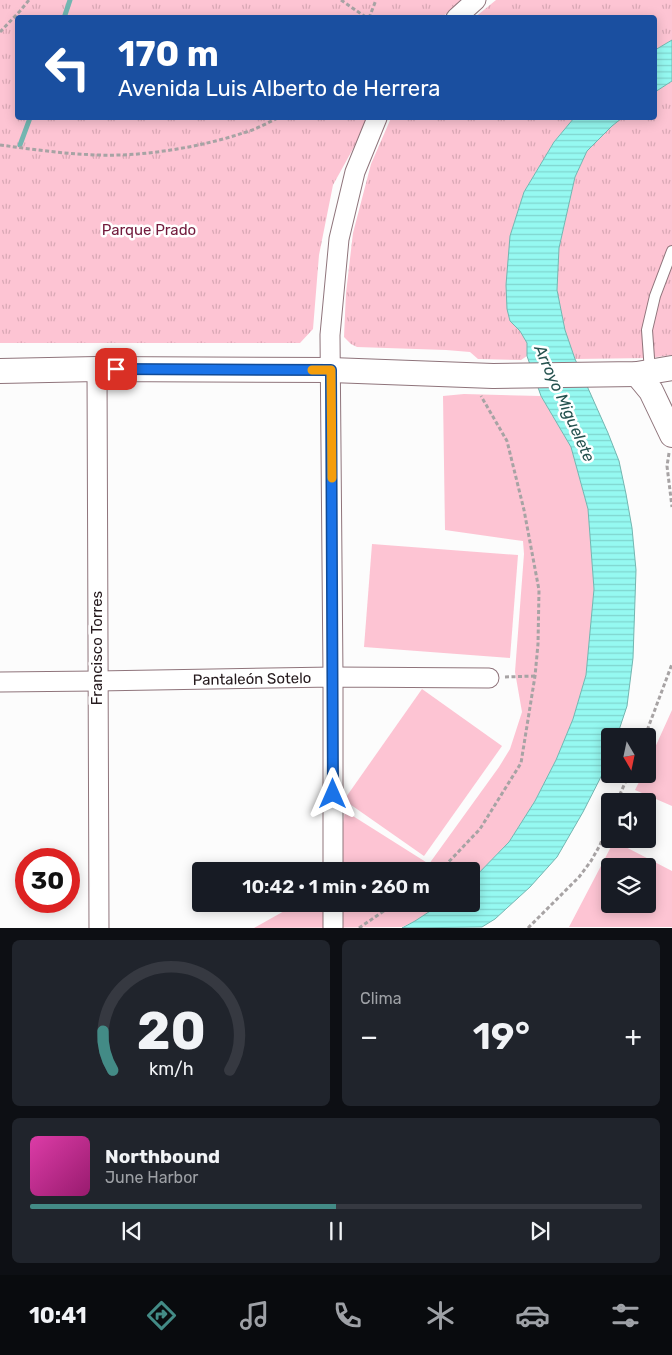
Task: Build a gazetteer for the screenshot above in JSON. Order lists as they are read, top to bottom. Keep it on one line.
{"streets":{"street":["Francisco Torres","Pantaleón Sotelo"]},"crossings":[["Francisco Torres","Pantaleón Sotelo"]],"water":["Arroyo Miguelete"],"parks":["Parque Prado"],"north":"bottom","page":{"turn":["170 m","Avenida Luis Alberto de Herrera"],"limit":"30","trip":"10:42 · 1 min · 260 m","tile":"Clima","heat":["−","19°","+"],"song":["Northbound","June Harbor"],"tabs":"10:41","gauge":["20","km/h"]}}
